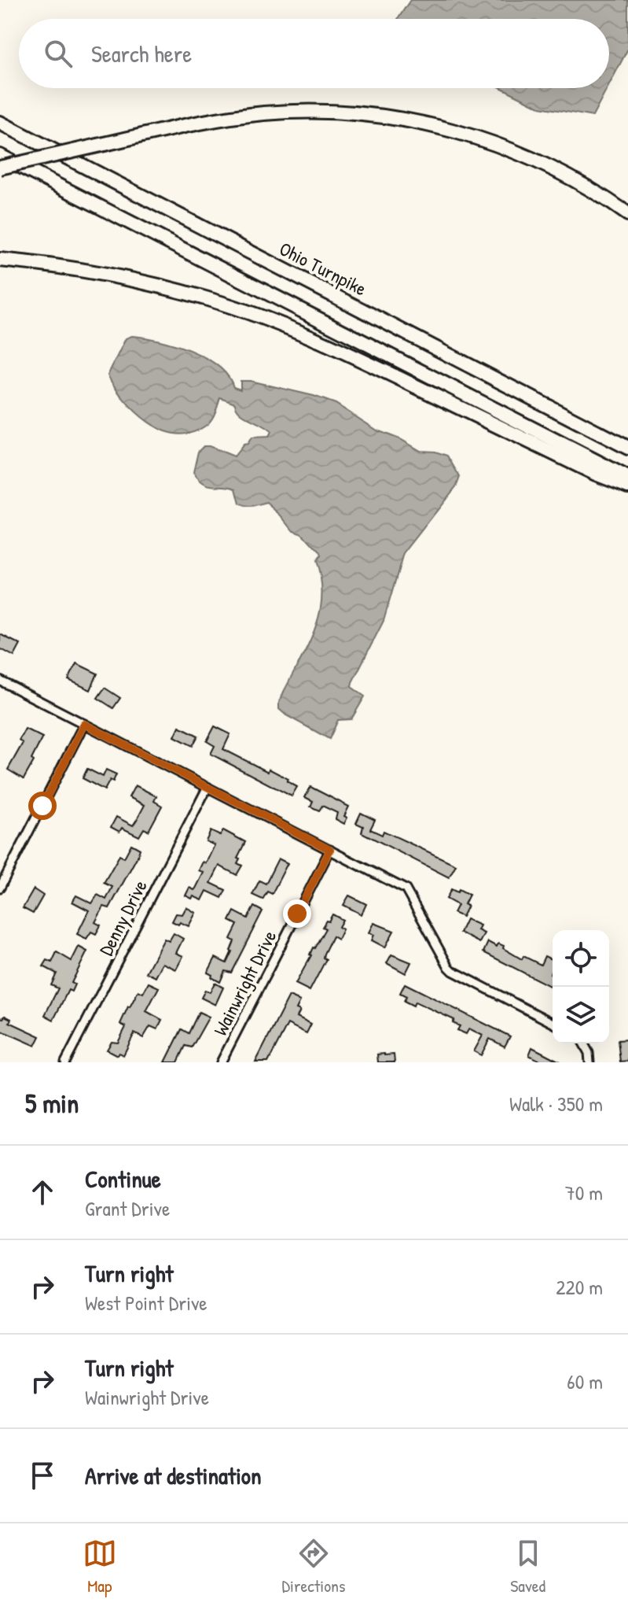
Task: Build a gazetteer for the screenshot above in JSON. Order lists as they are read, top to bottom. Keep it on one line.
{"streets":{"highway":["Ohio Turnpike"],"street":["Denny Drive","Wainwright Drive"]},"page":{"search":"Search here","heading":["5 min","Walk · 350 m"],"list":[["Continue","Grant Drive","70 m"],["Turn right","West Point Drive","220 m"],["Turn right","Wainwright Drive","60 m"],"Arrive at destination"],"nav":["Map","Directions","Saved"]}}
